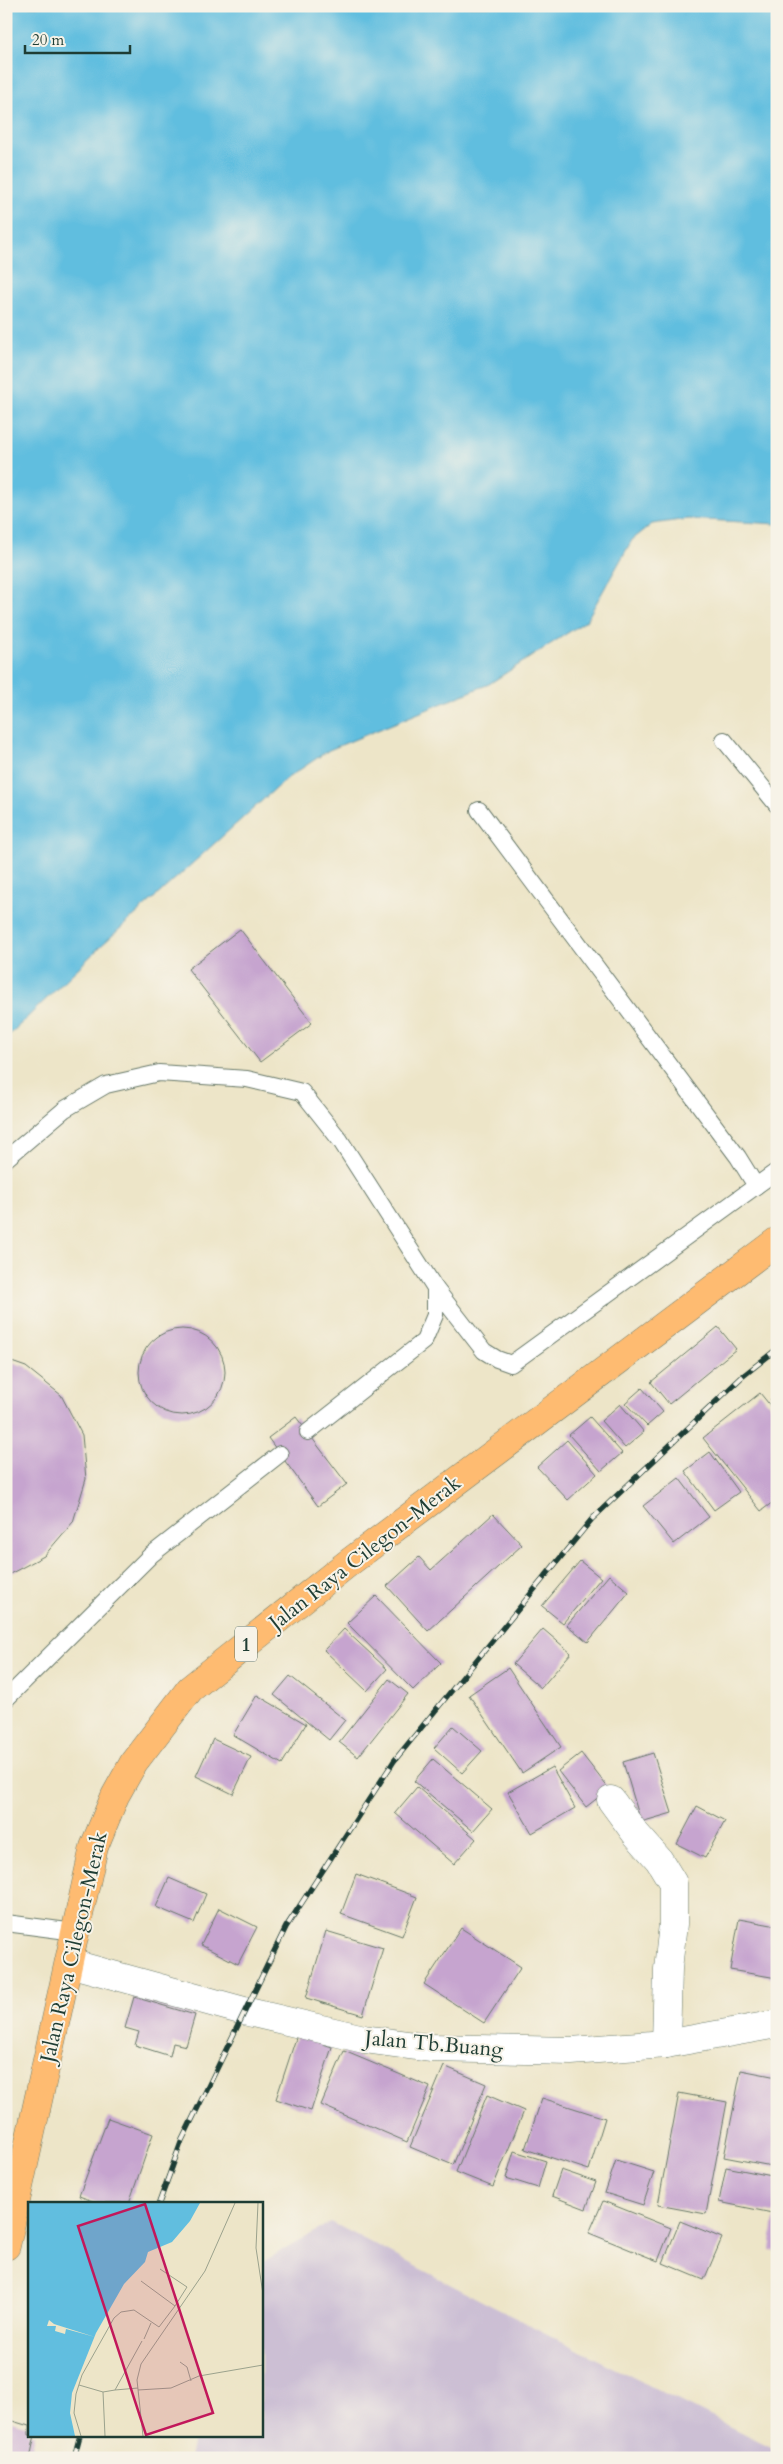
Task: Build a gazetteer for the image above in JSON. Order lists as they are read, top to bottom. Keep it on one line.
{"streets":{"highway":["Jalan Raya Cilegon-Merak","1"],"street":["Jalan Tb.Buang"]},"crossings":[["Jalan Raya Cilegon-Merak","Jalan Tb.Buang"]],"scale_bar":"20 m"}
